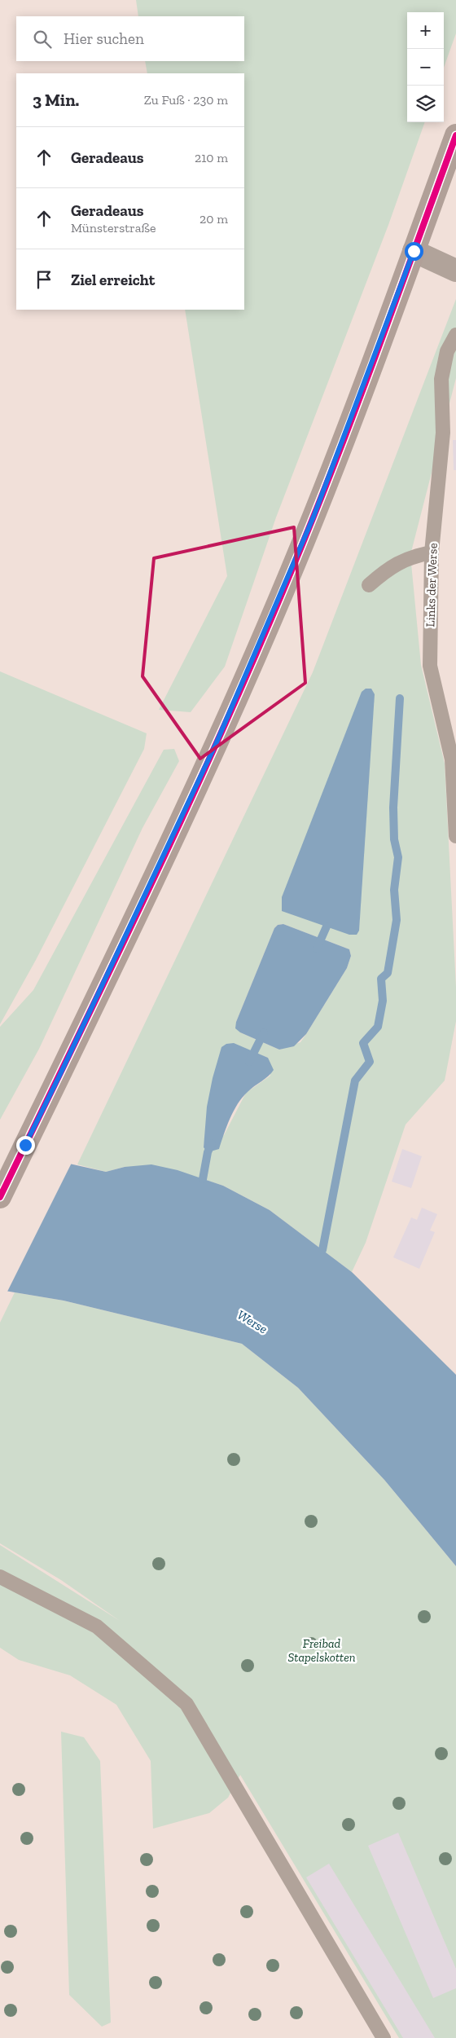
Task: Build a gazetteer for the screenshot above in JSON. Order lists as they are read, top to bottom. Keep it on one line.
{"streets":{"lane":["Links der Werse"]},"water":["Werse"],"parks":["Freibad Stapelskotten"],"page":{"map_buttons":["+","−"],"search":"Hier suchen","heading":["3 Min.","Zu Fuß · 230 m"],"list":[["Geradeaus","210 m"],["Geradeaus","Münsterstraße","20 m"],"Ziel erreicht"]}}
